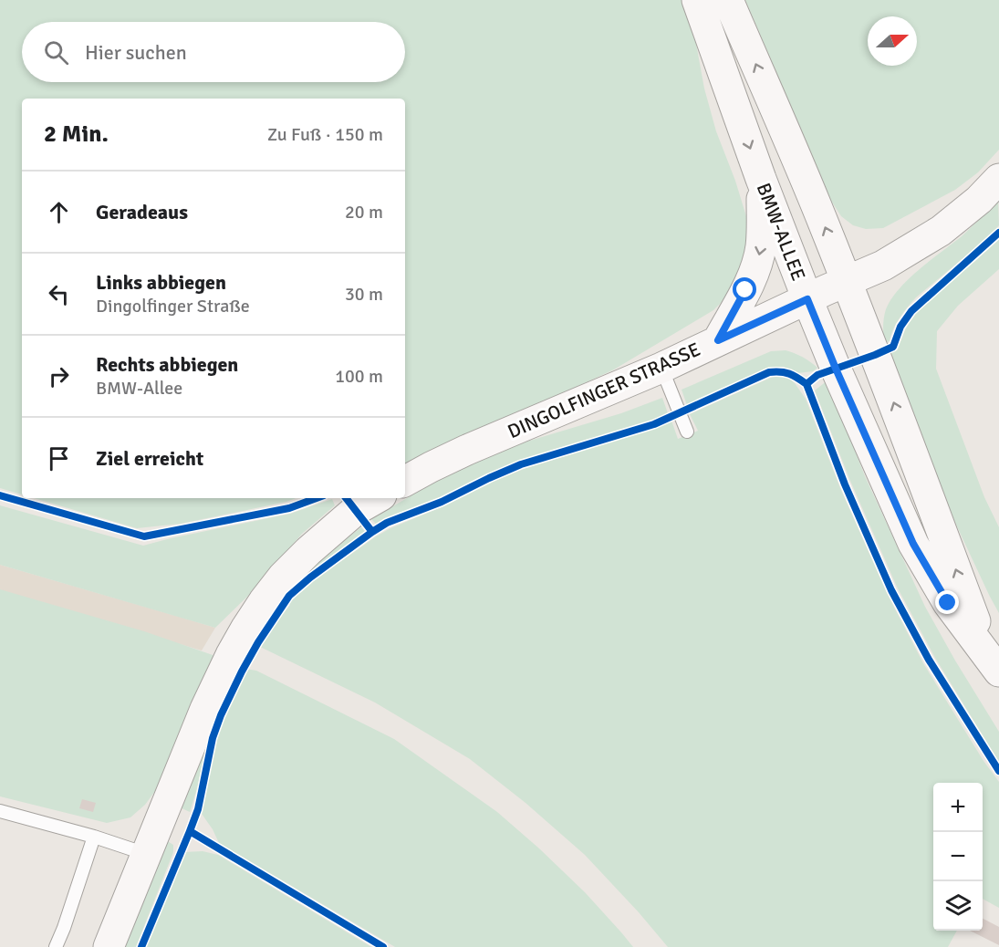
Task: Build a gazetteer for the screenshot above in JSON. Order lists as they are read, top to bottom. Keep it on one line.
{"streets":{"main road":["BMW-ALLEE","DINGOLFINGER STRASSE"]},"crossings":[["BMW-ALLEE","DINGOLFINGER STRASSE"]],"north":"right","page":{"search":"Hier suchen","heading":["2 Min.","Zu Fuß · 150 m"],"list":[["Geradeaus","20 m"],["Links abbiegen","Dingolfinger Straße","30 m"],["Rechts abbiegen","BMW-Allee","100 m"],"Ziel erreicht"],"map_buttons":["+","−"]}}
